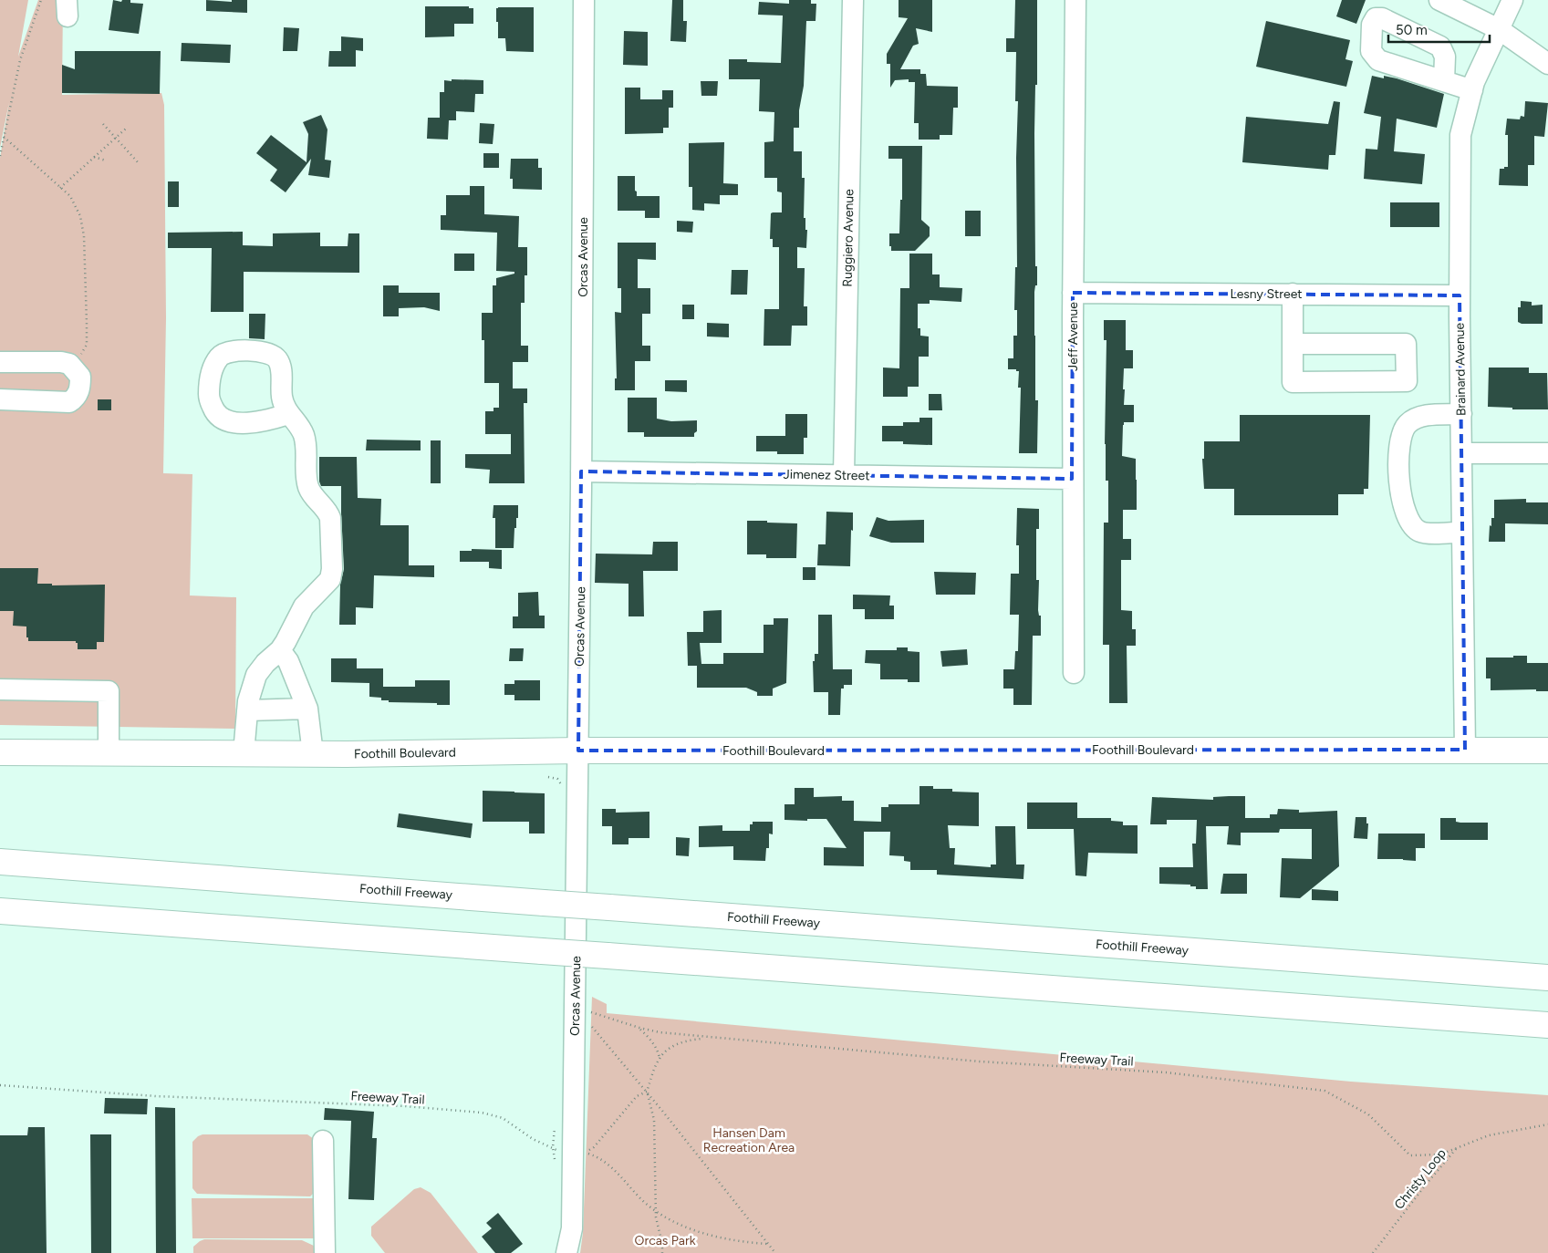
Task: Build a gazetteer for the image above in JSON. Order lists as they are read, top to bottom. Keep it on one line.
{"streets":{"main road":["Foothill Boulevard","Foothill Freeway"],"street":["Ruggiero Avenue","Orcas Avenue","Lesny Street","Jeff Avenue","Brainard Avenue","Jimenez Street"],"path":["Freeway Trail","Christy Loop"]},"crossings":[["Ruggiero Avenue","Jimenez Street"],["Orcas Avenue","Jimenez Street"],["Orcas Avenue","Foothill Boulevard"],["Orcas Avenue","Freeway Trail"],["Lesny Street","Jeff Avenue"],["Lesny Street","Brainard Avenue"],["Jeff Avenue","Jimenez Street"],["Brainard Avenue","Foothill Boulevard"],["Freeway Trail","Christy Loop"]],"parks":["Hansen Dam Recreation Area","Orcas Park"],"scale_bar":"50 m"}
